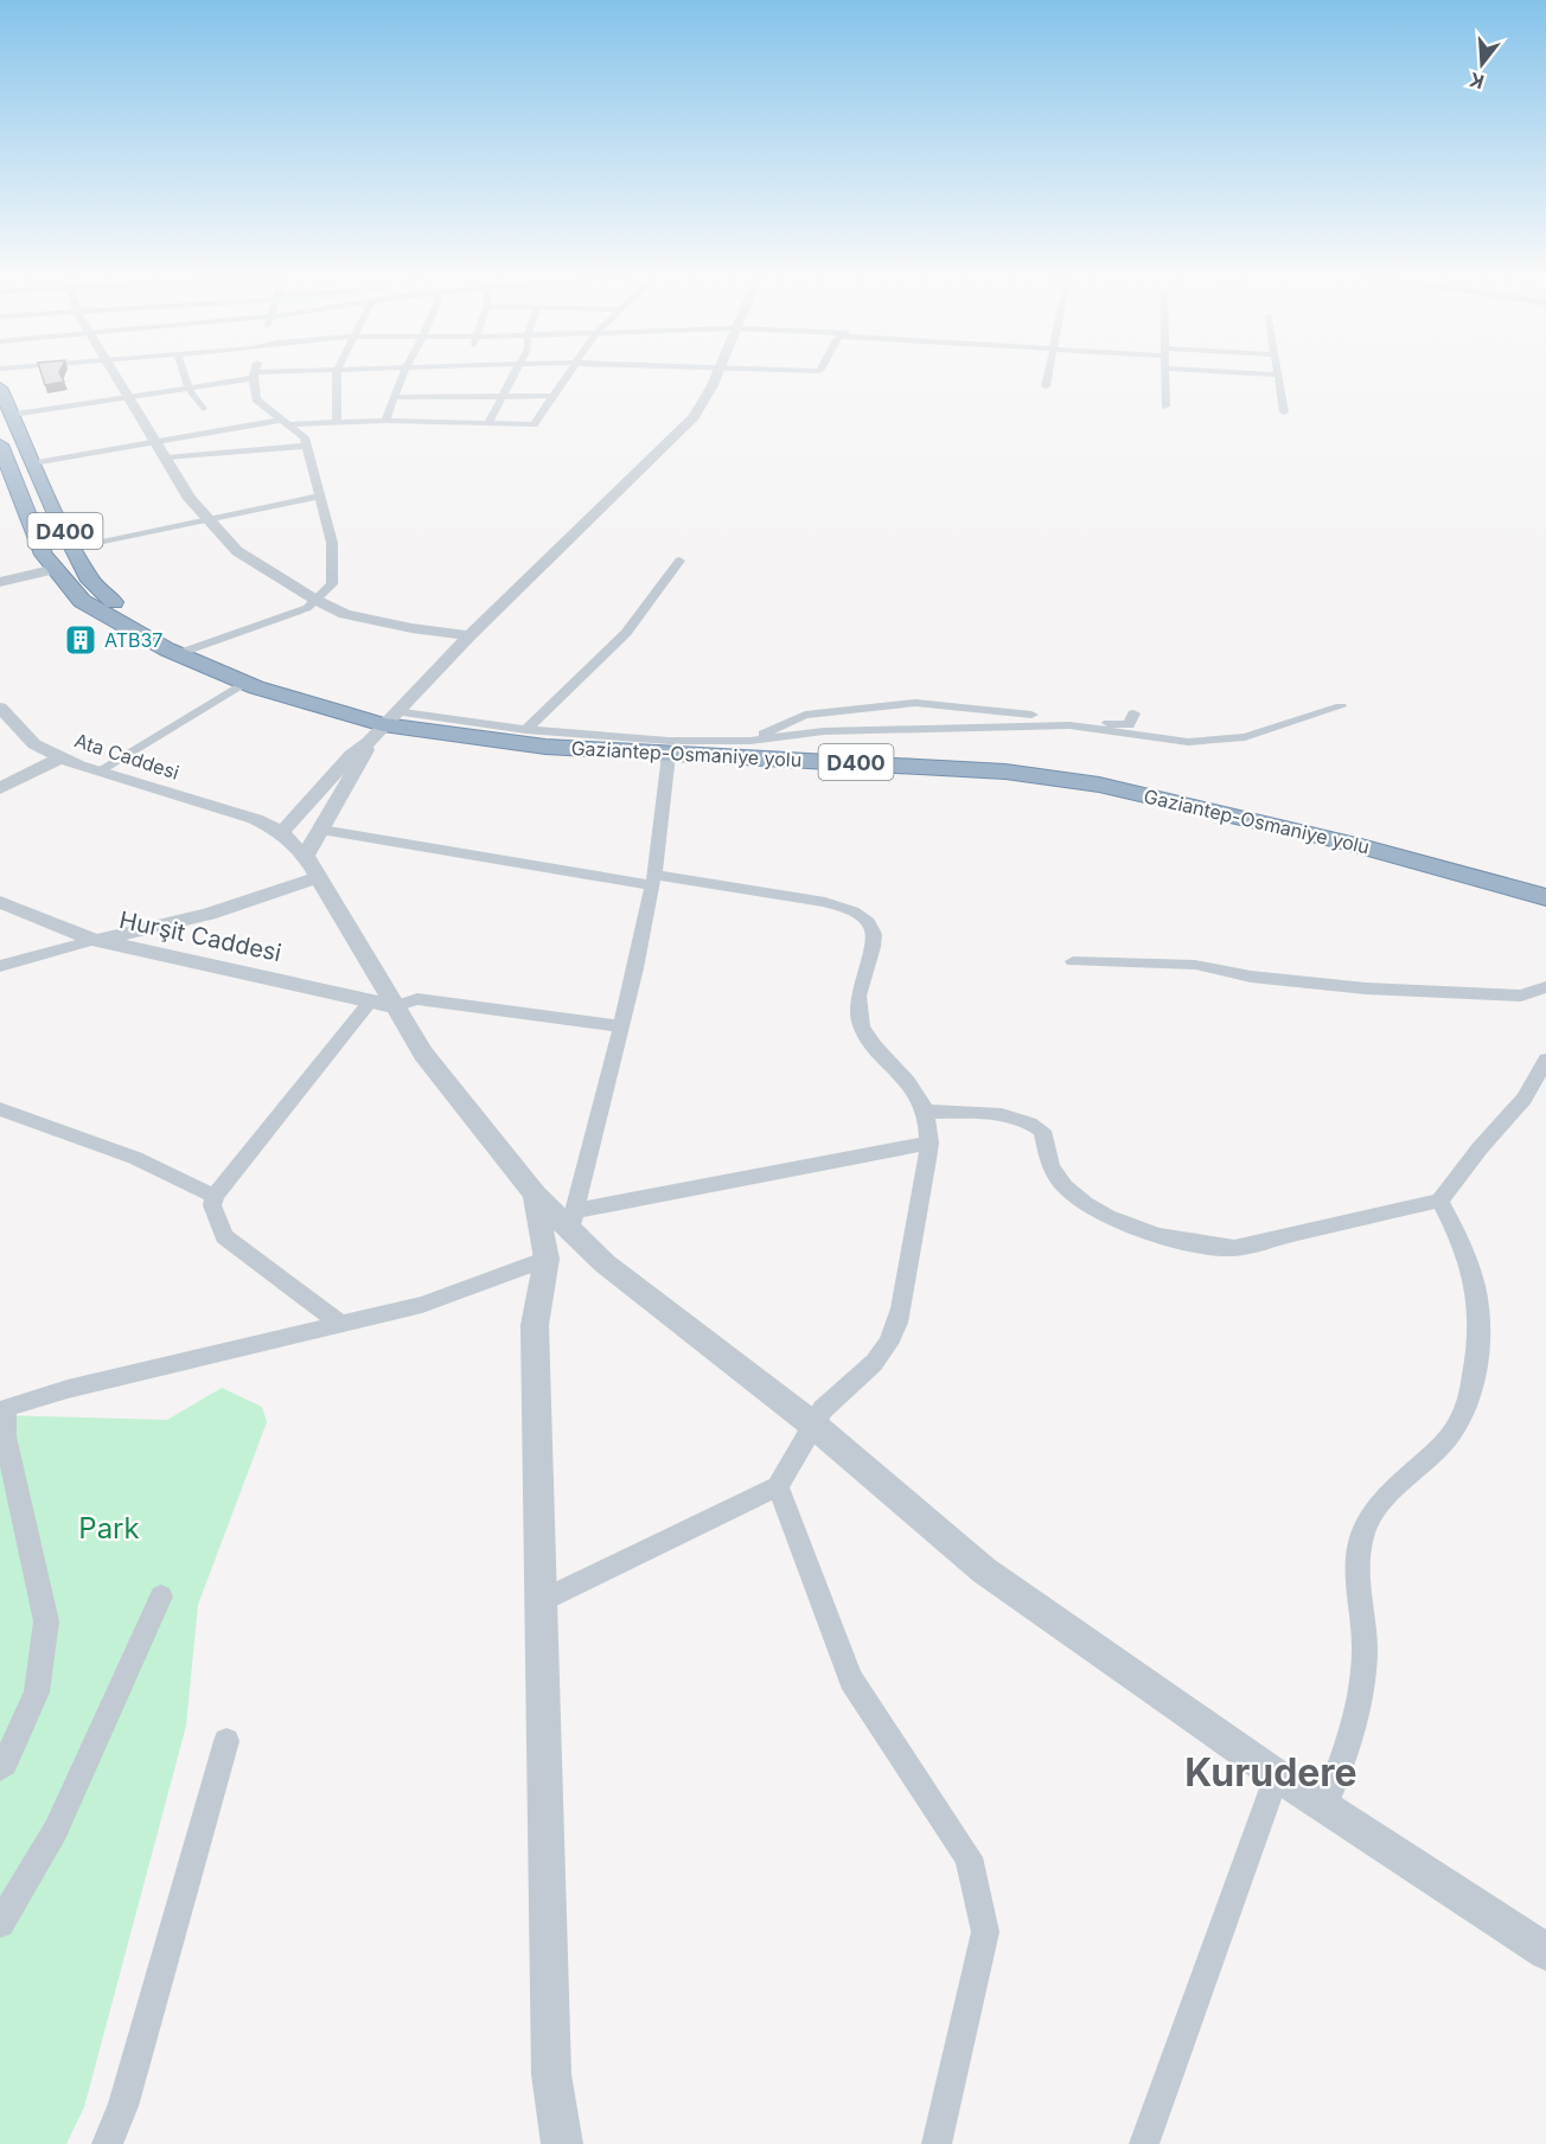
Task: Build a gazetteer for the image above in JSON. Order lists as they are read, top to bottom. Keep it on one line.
{"streets":{"highway":["D400","Gaziantep-Osmaniye yolu"],"street":["Ata Caddesi","Hurşit Caddesi"]},"districts":["Kurudere"],"parks":["Park"],"places":{"building":["ATB37"]},"north":"bottom"}
